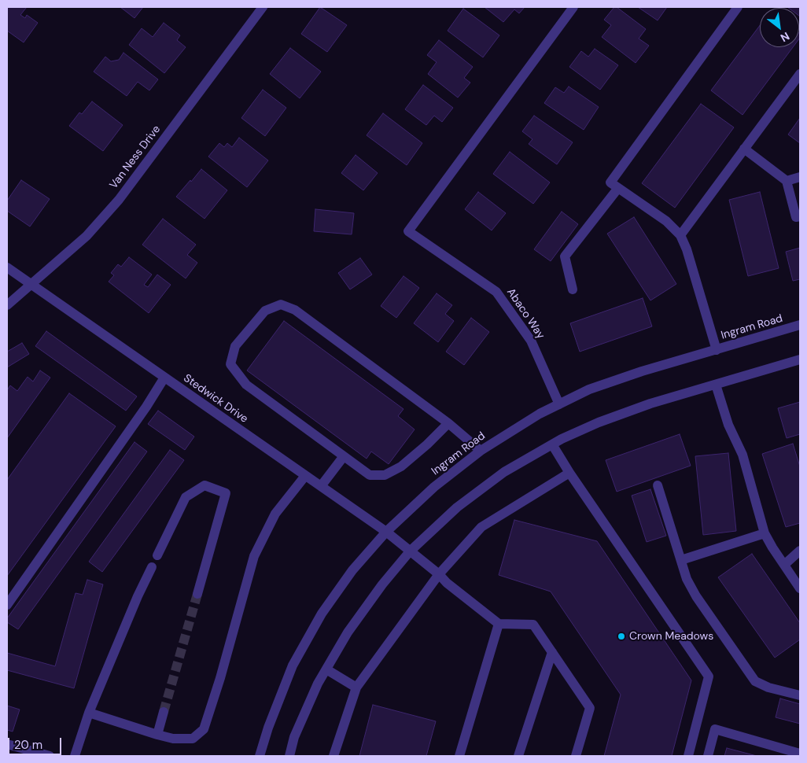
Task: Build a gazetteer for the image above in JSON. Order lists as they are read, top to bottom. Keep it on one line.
{"streets":{"street":["Van Ness Drive","Abaco Way","Ingram Road","Stedwick Drive"]},"crossings":[["Van Ness Drive","Stedwick Drive"],["Abaco Way","Ingram Road"],["Ingram Road","Stedwick Drive"]],"places":["Crown Meadows"],"scale_bar":"20 m","north":"bottom right"}
